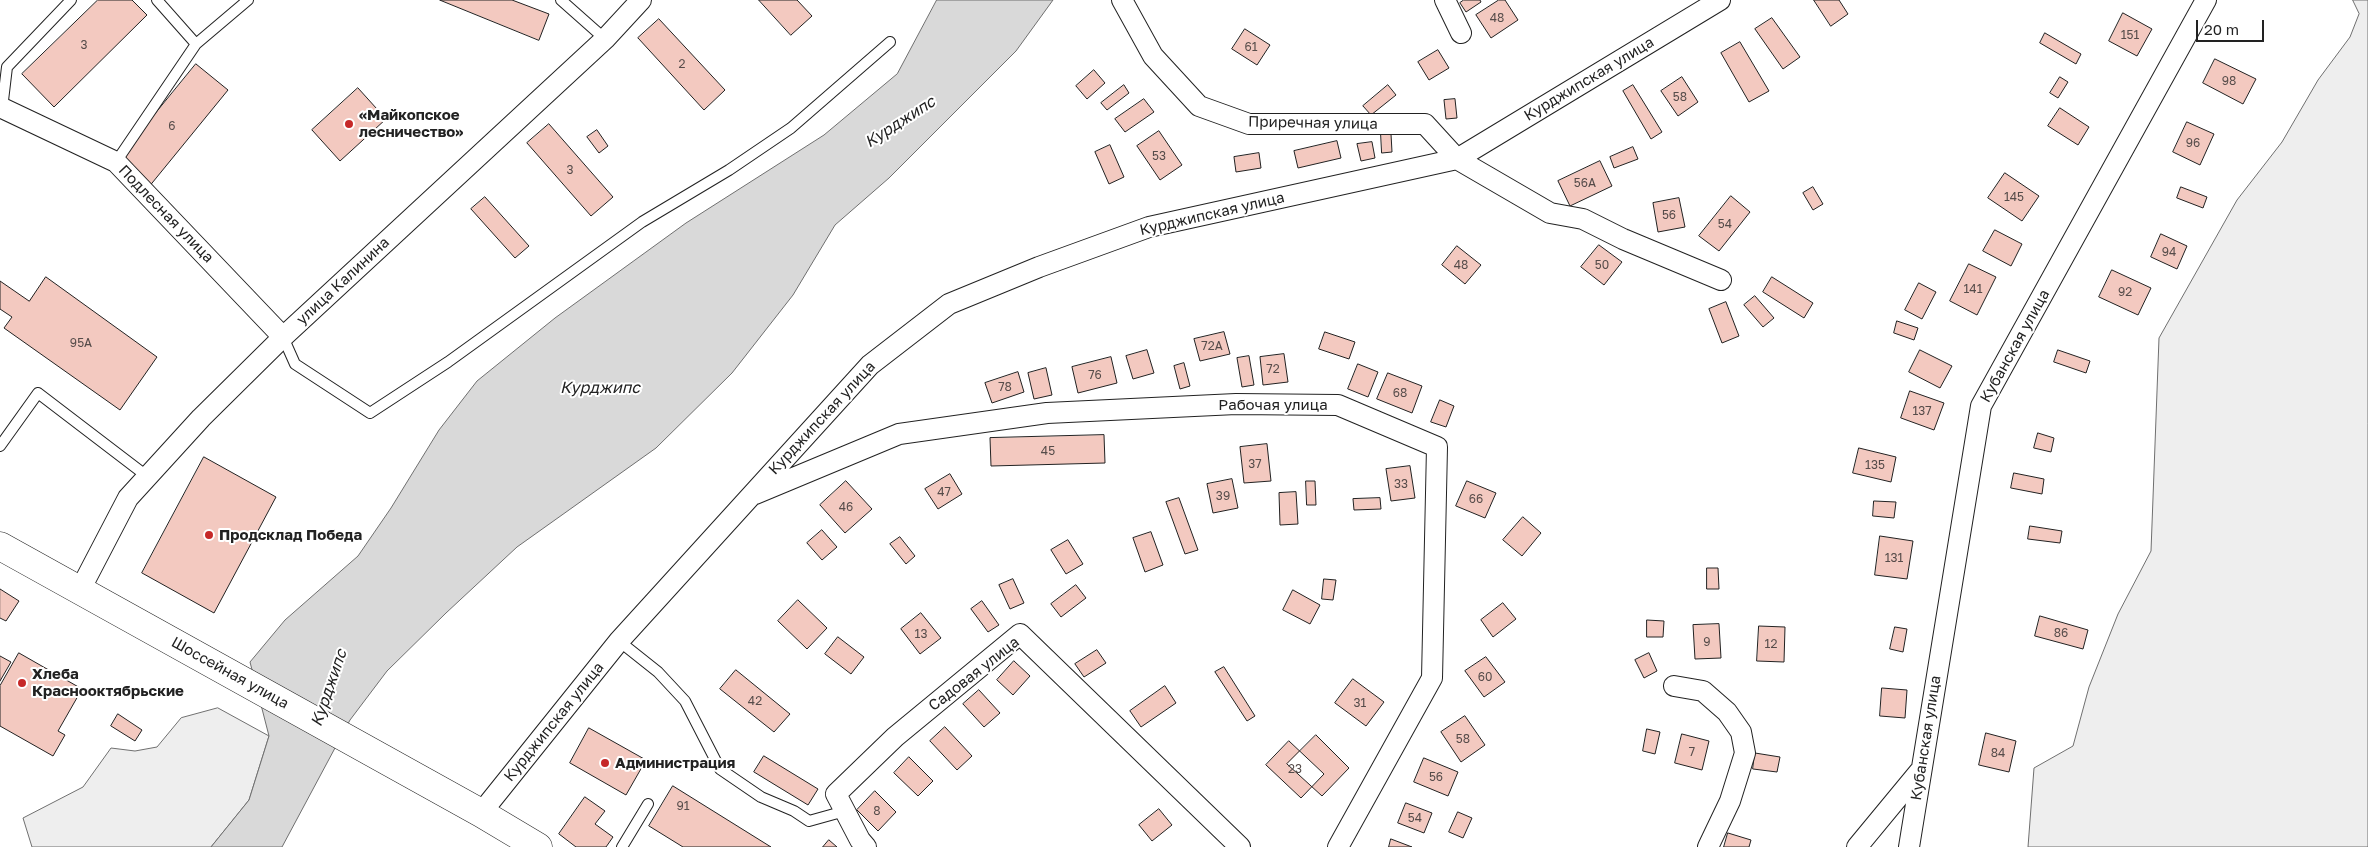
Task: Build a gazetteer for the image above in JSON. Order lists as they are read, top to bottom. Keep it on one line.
{"streets":{"main road":["Шоссейная улица"],"street":["Курджипская улица","Приречная улица","Подлесная улица","улица Калинина","Кубанская улица","Рабочая улица","Садовая улица"]},"crossings":[["Курджипская улица","Приречная улица"],["Курджипская улица","Рабочая улица"],["Курджипская улица","Шоссейная улица"],["Подлесная улица","улица Калинина"],["улица Калинина","Шоссейная улица"]],"water":["Курджипс"],"places":["«Майкопское лесничество»","Продсклад Победа","Хлеба Краснооктябрьские","Администрация"],"house_numbers":["48","151","3","61","2","98","58","6","96","53","3","56А","145","56","54","94","48","50","141","92","95А","72А","72","76","78","68","137","45","37","135","33","47","39","66","46","131","86","13","9","12","60","42","31","58","7","84","23","56","91","8","54"],"scale_bar":"20 m"}
